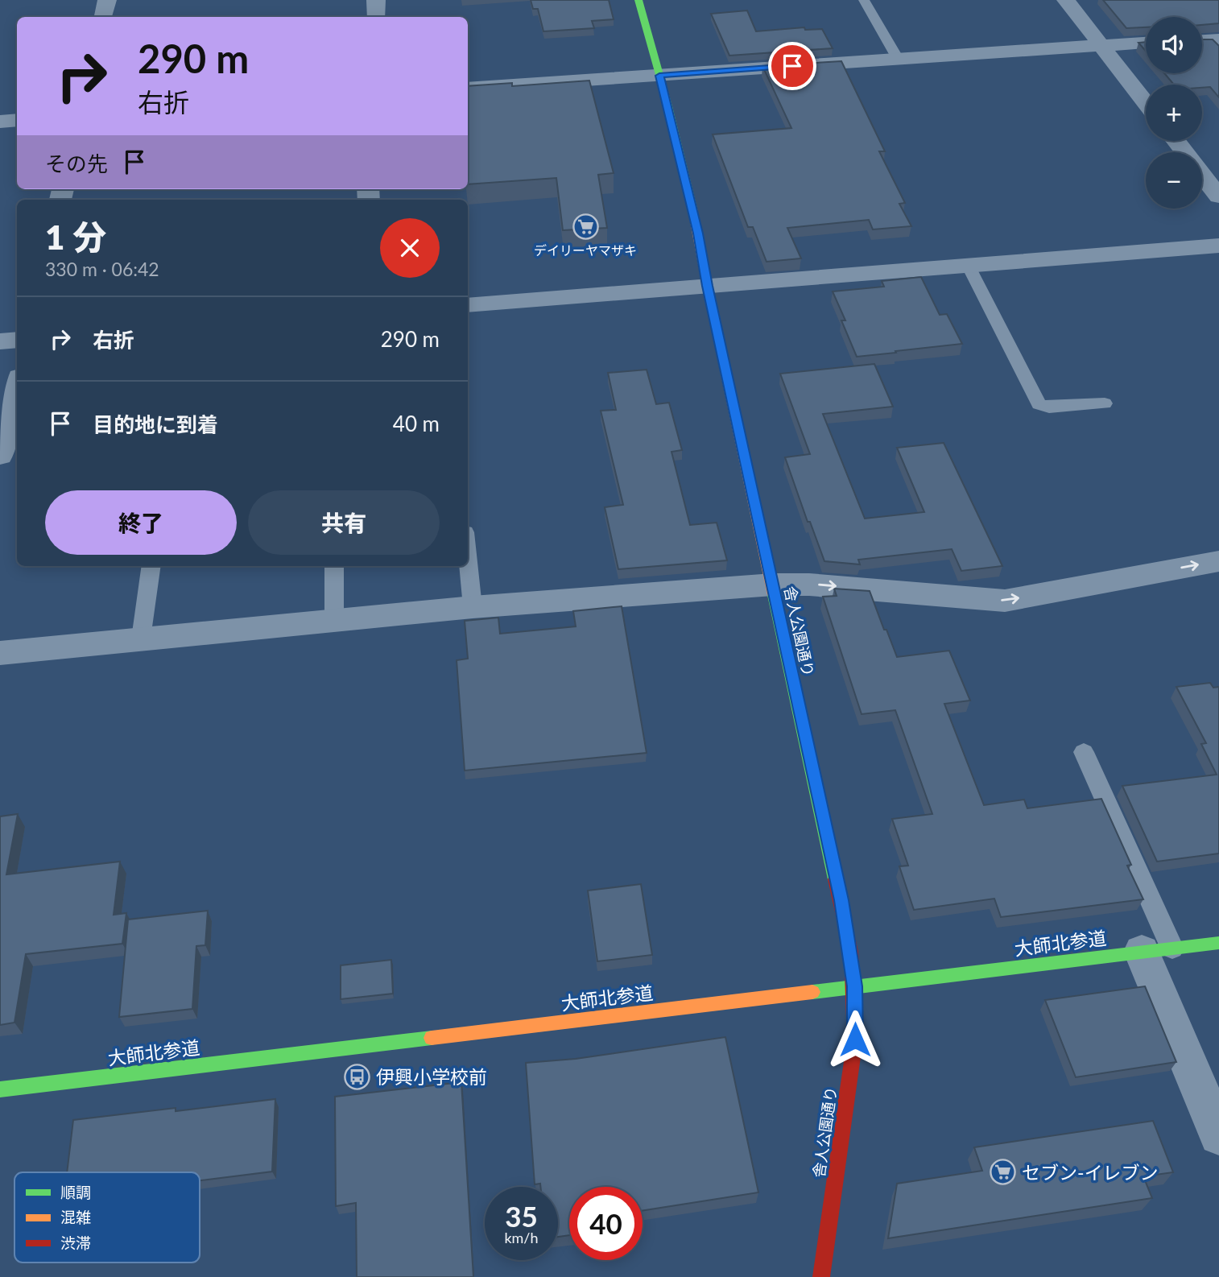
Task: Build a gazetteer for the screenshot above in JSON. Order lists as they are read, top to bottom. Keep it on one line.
{"streets":{"street":["舎人公園通り","大師北参道"]},"crossings":[["舎人公園通り","大師北参道"]],"places":{"supermarket":["デイリーヤマザキ","セブン-イレブン"],"bus stop":["伊興小学校前"]},"legend":["順調","混雑","渋滞"],"page":{"map_buttons":["+","−"],"turn":["290 m","右折"],"then":"その先","heading":["1 分","330 m · 06:42"],"list":[{"name":"右折","value":"290 m"},{"name":"目的地に到着","value":"40 m"}],"buttons":["終了","共有"],"speed":"35 km/h","limit":"40"}}
